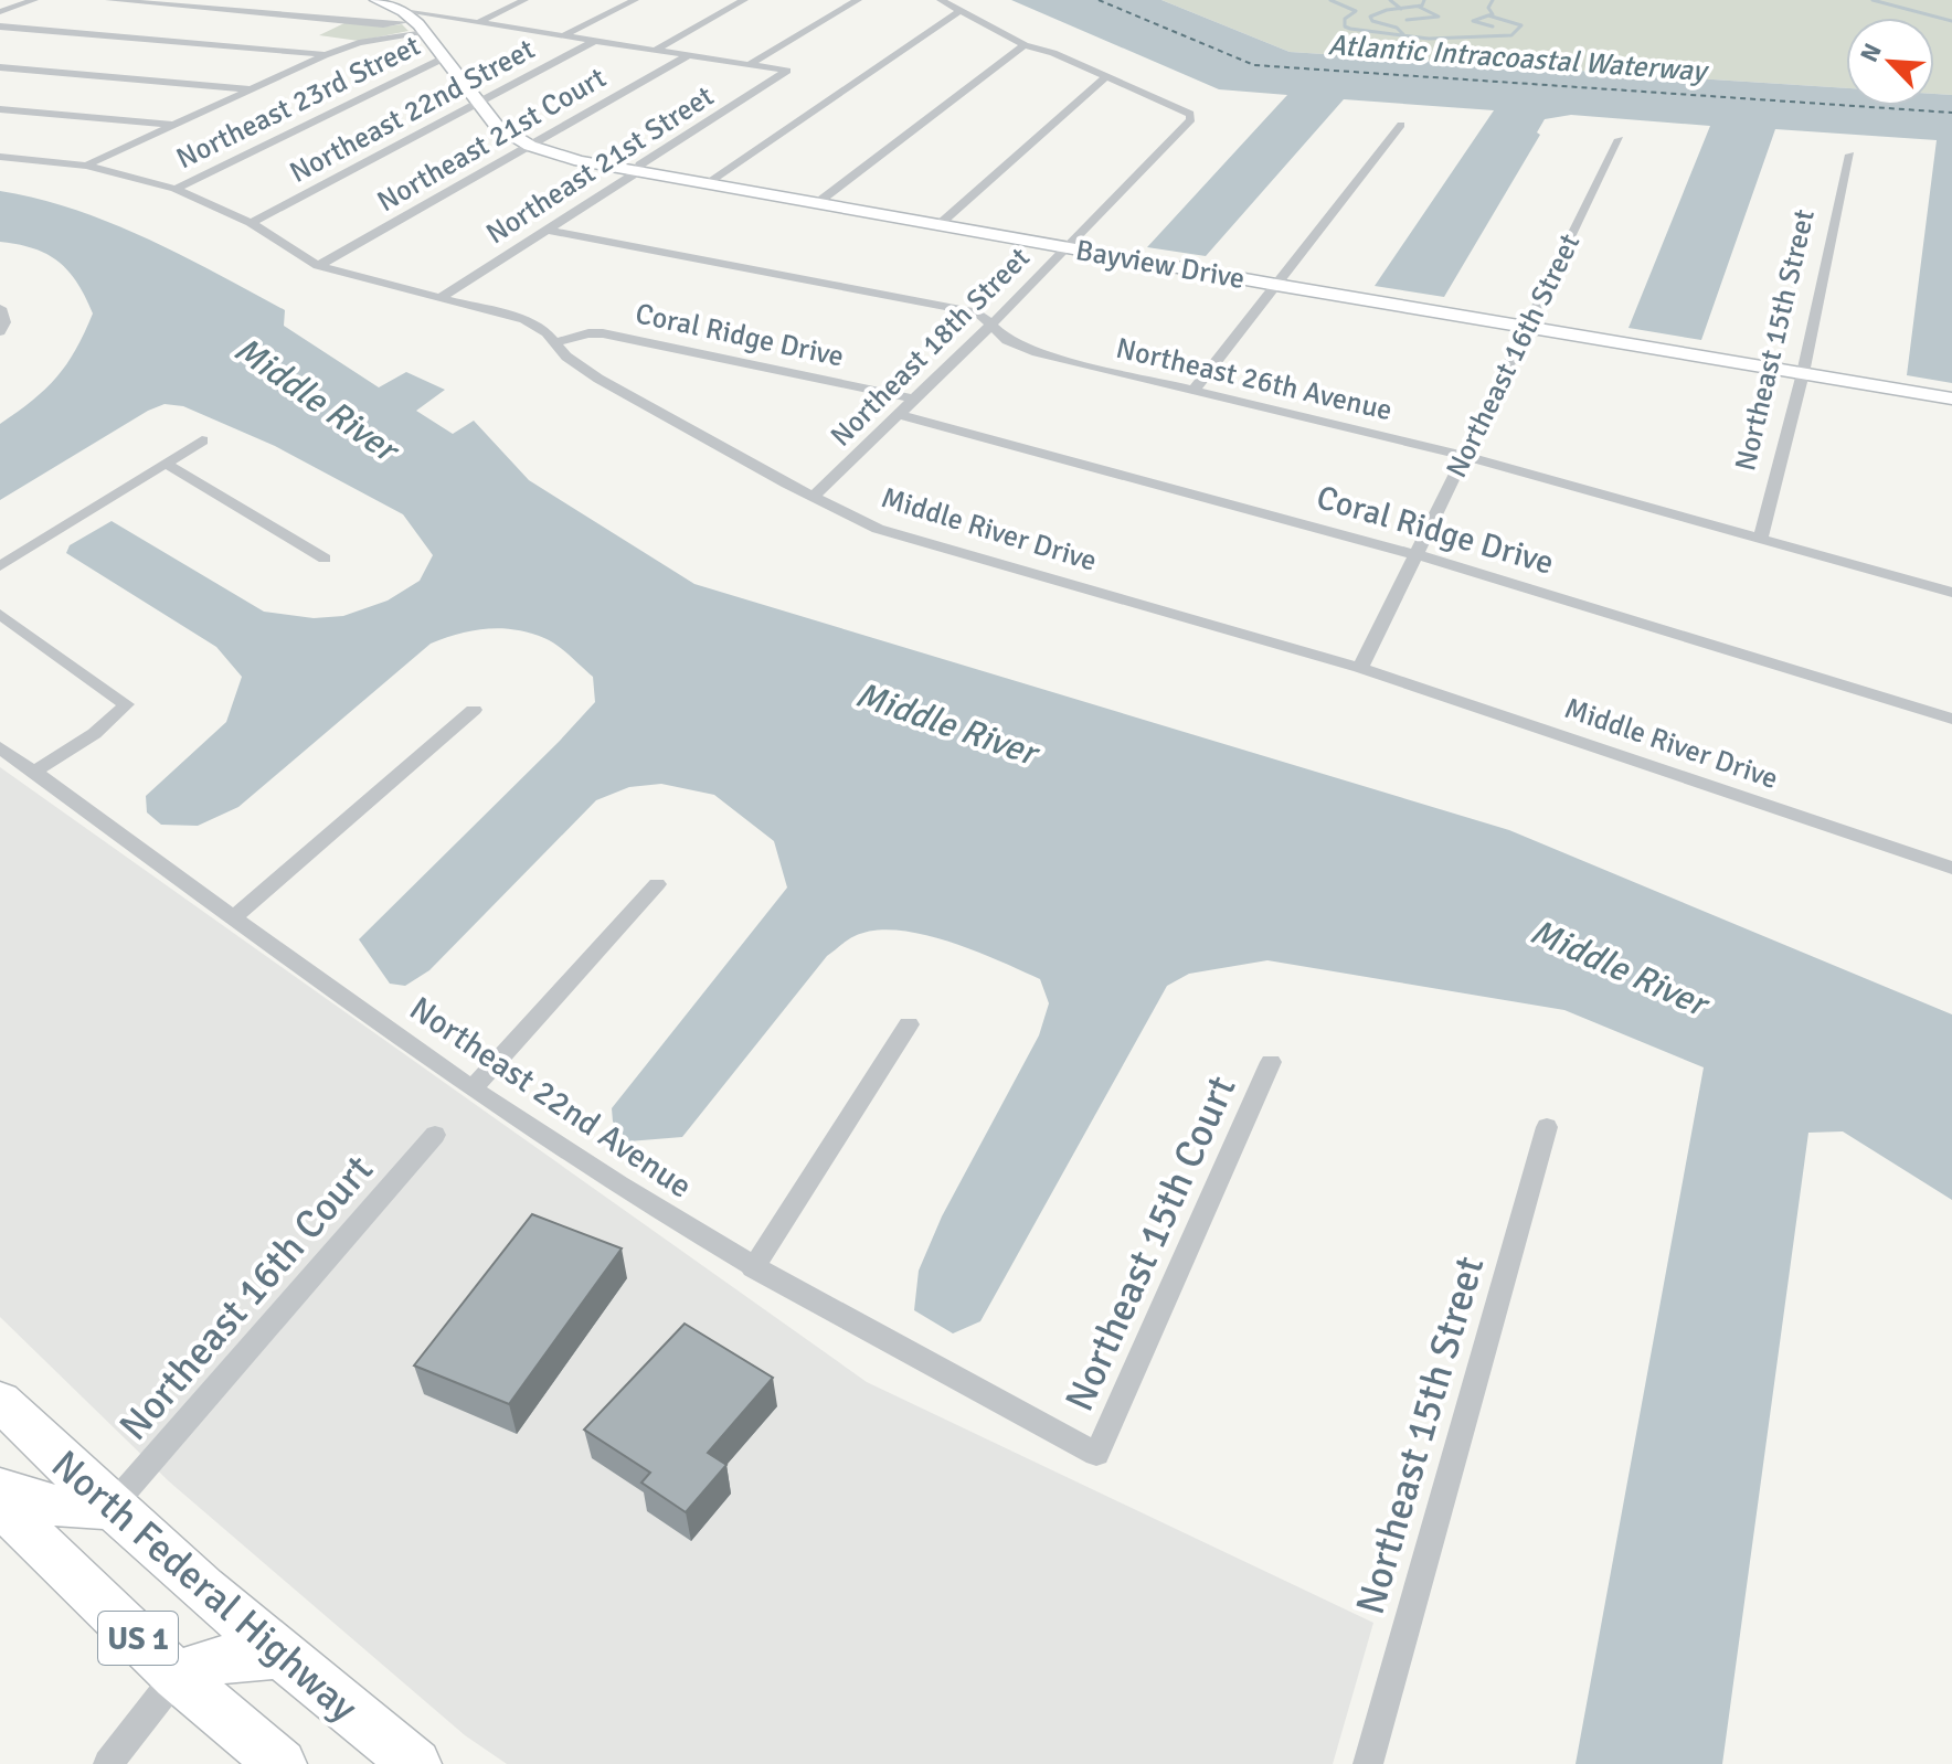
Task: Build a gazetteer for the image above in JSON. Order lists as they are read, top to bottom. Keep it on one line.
{"streets":{"main road":["North Federal Highway","US 1"],"street":["Northeast 23rd Street","Northeast 22nd Street","Northeast 21st Court","Northeast 21st Street","Bayview Drive","Coral Ridge Drive","Northeast 15th Street","Northeast 18th Street","Northeast 16th Street","Northeast 26th Avenue","Middle River Drive","Northeast 22nd Avenue","Northeast 15th Court","Northeast 16th Court"]},"crossings":[["Northeast 23rd Street","Bayview Drive"],["Northeast 23rd Street","Middle River Drive"],["Northeast 22nd Street","Bayview Drive"],["Northeast 22nd Street","Middle River Drive"],["Northeast 21st Court","Bayview Drive"],["Northeast 21st Court","Middle River Drive"],["Northeast 21st Street","Bayview Drive"],["Northeast 21st Street","Northeast 26th Avenue"],["Northeast 21st Street","Middle River Drive"],["Bayview Drive","Northeast 15th Street"],["Bayview Drive","Northeast 18th Street"],["Bayview Drive","Northeast 16th Street"],["Coral Ridge Drive","Northeast 18th Street"],["Coral Ridge Drive","Northeast 16th Street"],["Coral Ridge Drive","Middle River Drive"],["Northeast 15th Street","Northeast 26th Avenue"],["Northeast 18th Street","Northeast 26th Avenue"],["Northeast 18th Street","Middle River Drive"],["Northeast 16th Street","Northeast 26th Avenue"],["Northeast 16th Street","Middle River Drive"],["Northeast 22nd Avenue","Northeast 15th Court"],["Northeast 16th Court","North Federal Highway"]],"water":["Atlantic Intracoastal Waterway","Middle River"],"north":"top left"}
